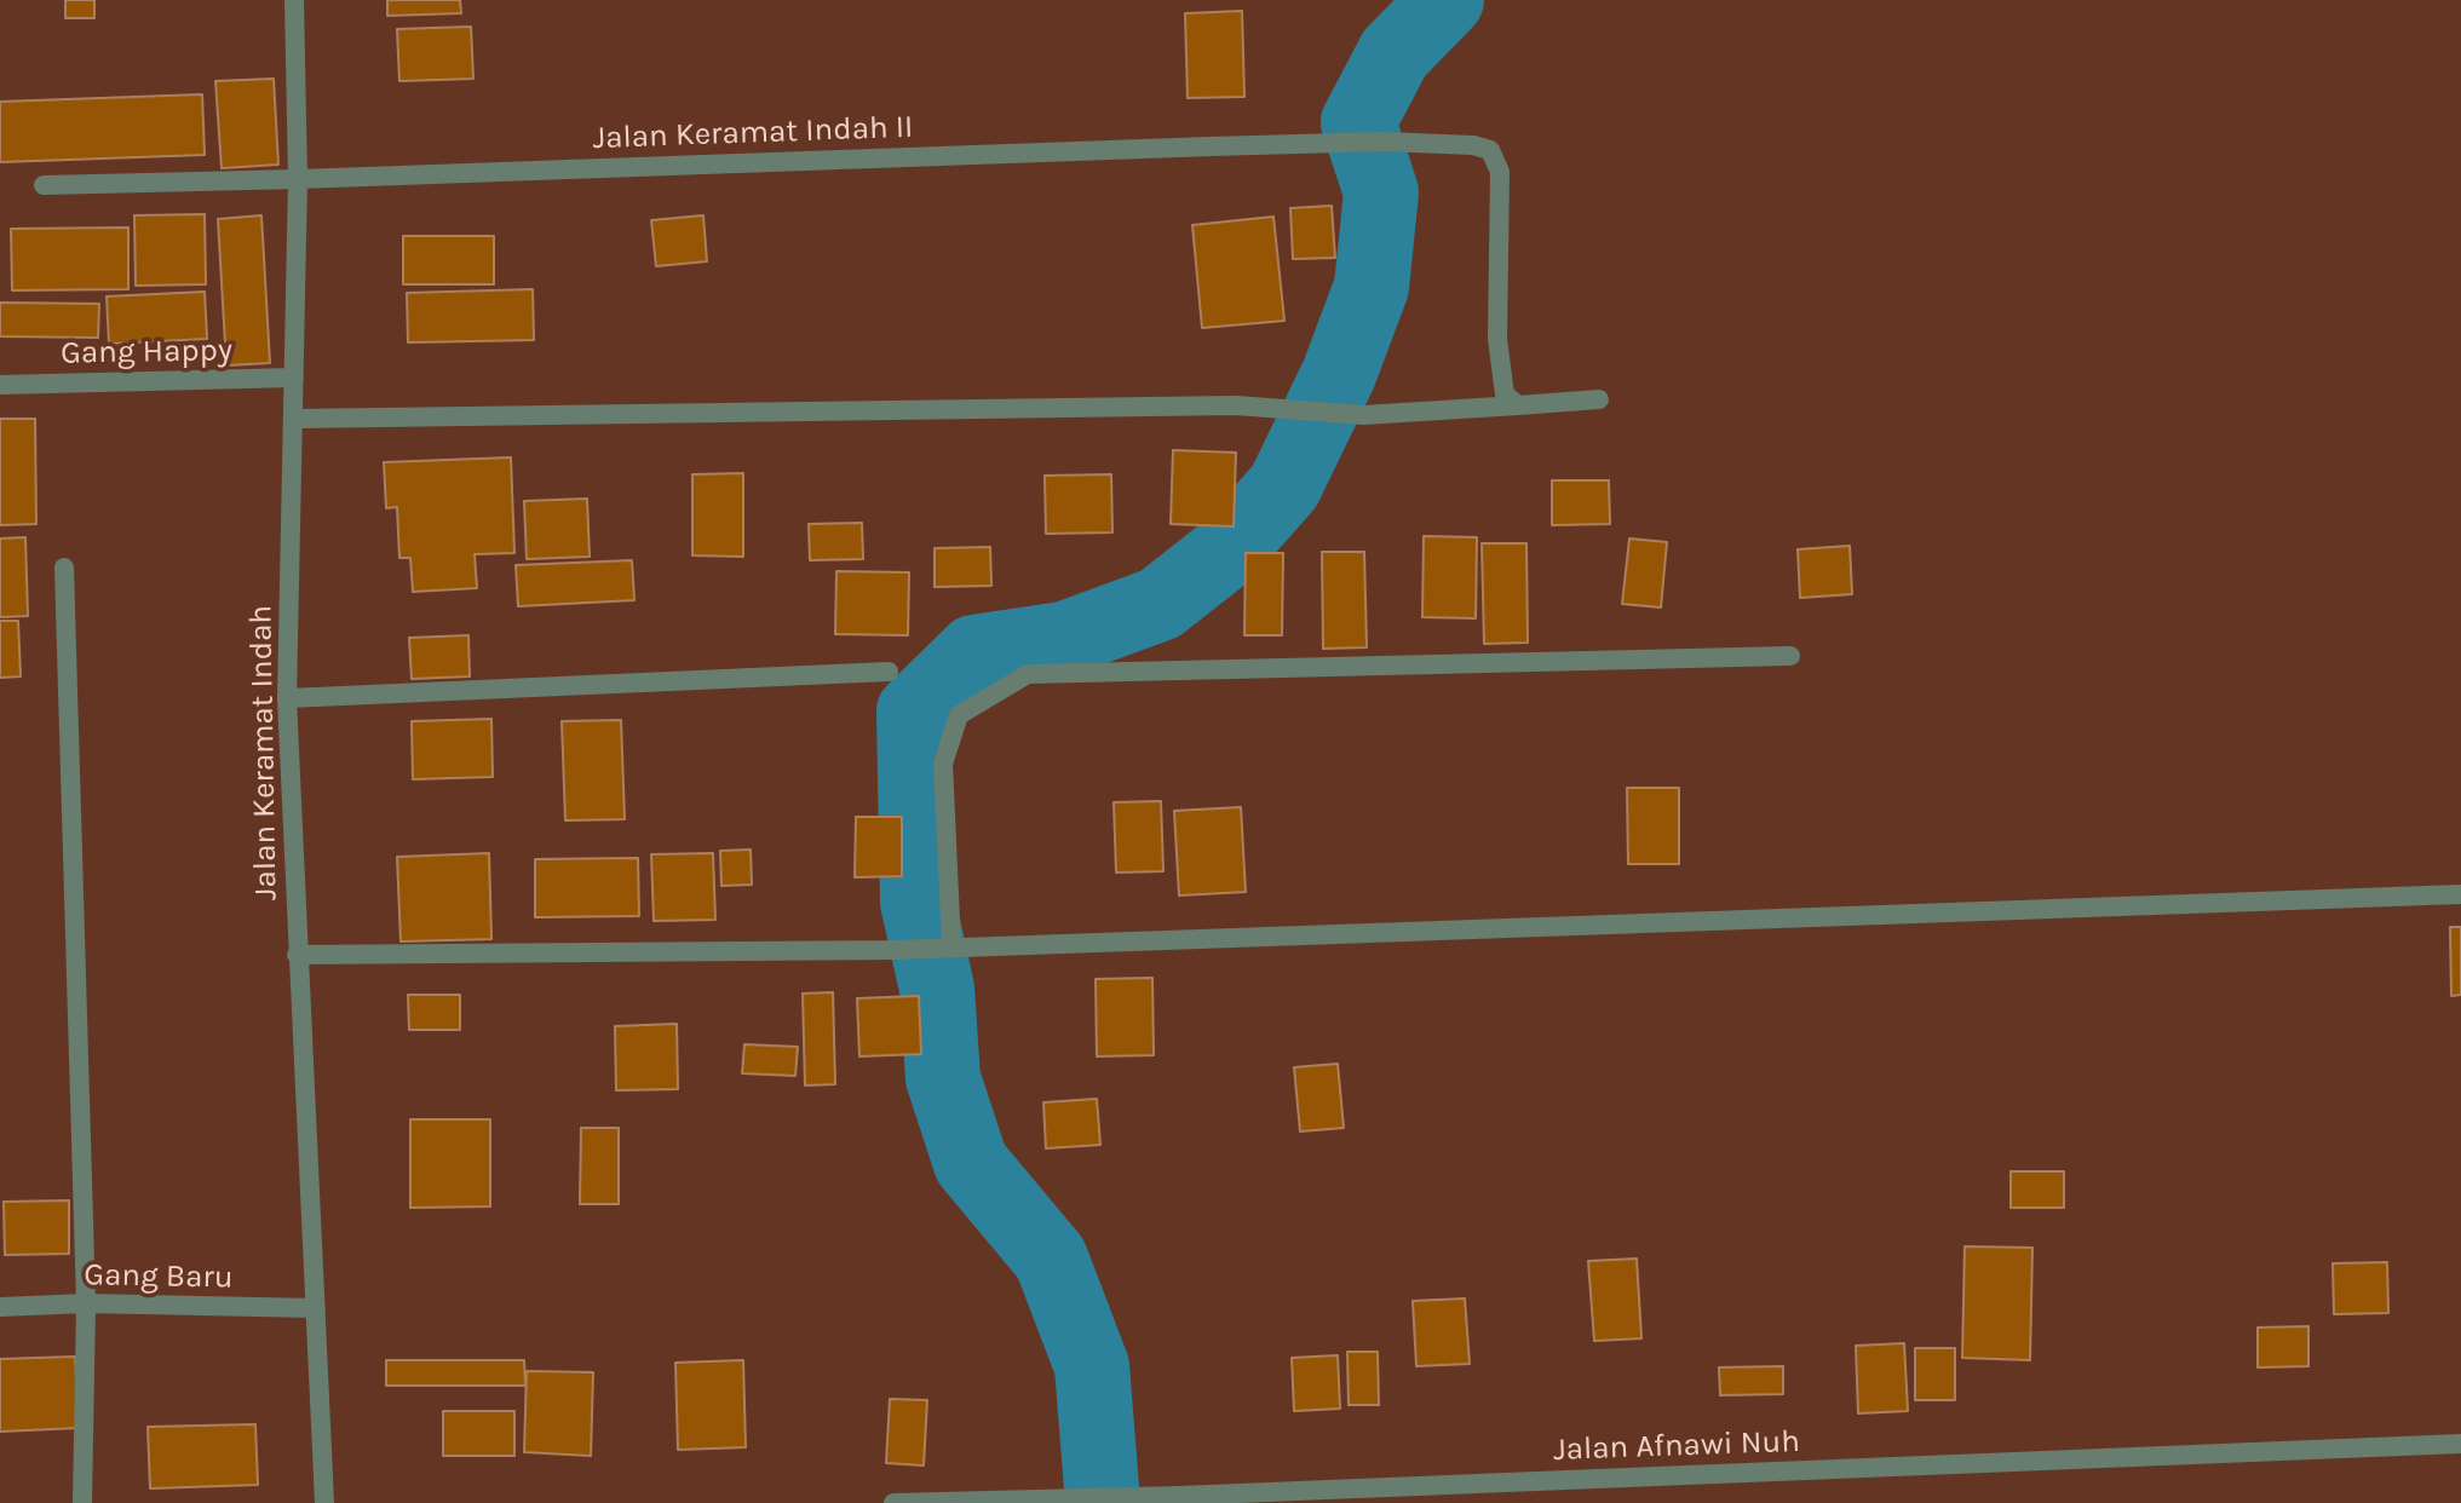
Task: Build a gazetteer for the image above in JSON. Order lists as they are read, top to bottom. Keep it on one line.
{"streets":{"street":["Jalan Keramat Indah II","Gang Happy","Jalan Keramat Indah","Gang Baru","Jalan Afnawi Nuh"]},"crossings":[["Jalan Keramat Indah II","Jalan Keramat Indah"],["Gang Happy","Jalan Keramat Indah"],["Jalan Keramat Indah","Gang Baru"]]}
